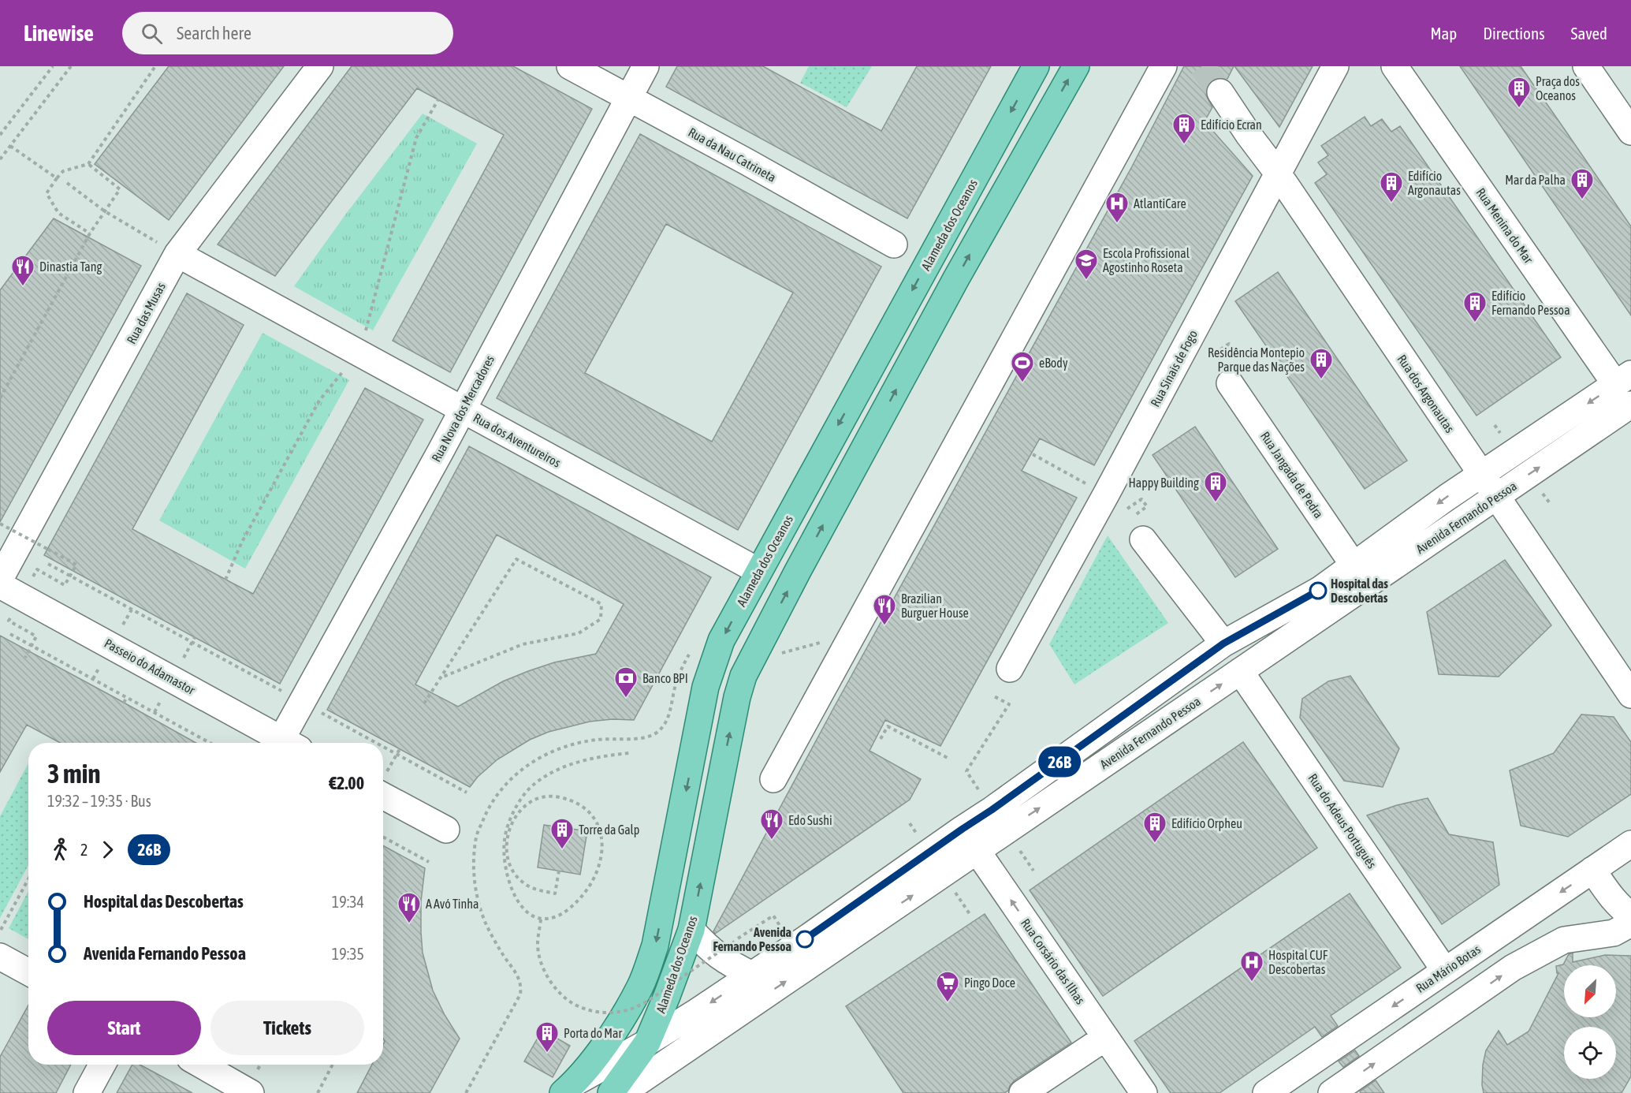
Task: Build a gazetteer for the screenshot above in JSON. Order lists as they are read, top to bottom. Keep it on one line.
{"streets":{"main road":["Alameda dos Oceanos"],"street":["Rua da Nau Catrineta","Rua Menina do Mar","Rua das Musas","Rua Sinais de Fogo","Rua dos Argonautas","Rua Nova dos Mercadores","Rua dos Aventureiros","Rua Jangada de Pedra","Avenida Fernando Pessoa","Passeio do Adamastor","Rua do Adeus Português","Rua Corsário das Ilhas","Rua Mário Botas"]},"crossings":[["Rua da Nau Catrineta","Rua Nova dos Mercadores"],["Alameda dos Oceanos","Rua dos Aventureiros"],["Alameda dos Oceanos","Avenida Fernando Pessoa"],["Rua Menina do Mar","Avenida Fernando Pessoa"],["Rua das Musas","Rua dos Aventureiros"],["Rua Sinais de Fogo","Rua dos Argonautas"],["Rua dos Argonautas","Avenida Fernando Pessoa"],["Rua Nova dos Mercadores","Rua dos Aventureiros"],["Rua Jangada de Pedra","Avenida Fernando Pessoa"],["Avenida Fernando Pessoa","Rua do Adeus Português"],["Avenida Fernando Pessoa","Rua Corsário das Ilhas"],["Rua do Adeus Português","Rua Mário Botas"]],"one_way":["Rua Corsário das Ilhas"],"places":{"building":["Praça dos Oceanos","Edifício Ecran","Mar da Palha","Edifício Argonautas","Edifício Fernando Pessoa","Residência Montepio Parque das Nações","Happy Building","Edifício Orpheu","Torre da Galp","Porta do Mar"],"hospital":["AtlantiCare","Hospital CUF Descobertas"],"school or university":["Escola Profissional Agostinho Roseta"],"restaurant":["Dinastia Tang","Brazilian Burguer House","Edo Sushi","A Avó Tinha"],"sports":["eBody"],"other":["Hospital das Descobertas","Avenida Fernando Pessoa"],"bank":["Banco BPI"],"supermarket":["Pingo Doce"]},"lines":["bus line 26B"],"north":"bottom left","page":{"header":"Linewise","search":"Search here","nav":["Map","Directions","Saved"],"on_map":"26B","heading":["3 min","19:32 – 19:35 · Bus","€2.00"],"legs":["2","26B"],"list":[{"name":"Hospital das Descobertas","value":"19:34"},{"name":"Avenida Fernando Pessoa","value":"19:35"}],"buttons":["Start","Tickets"]}}
